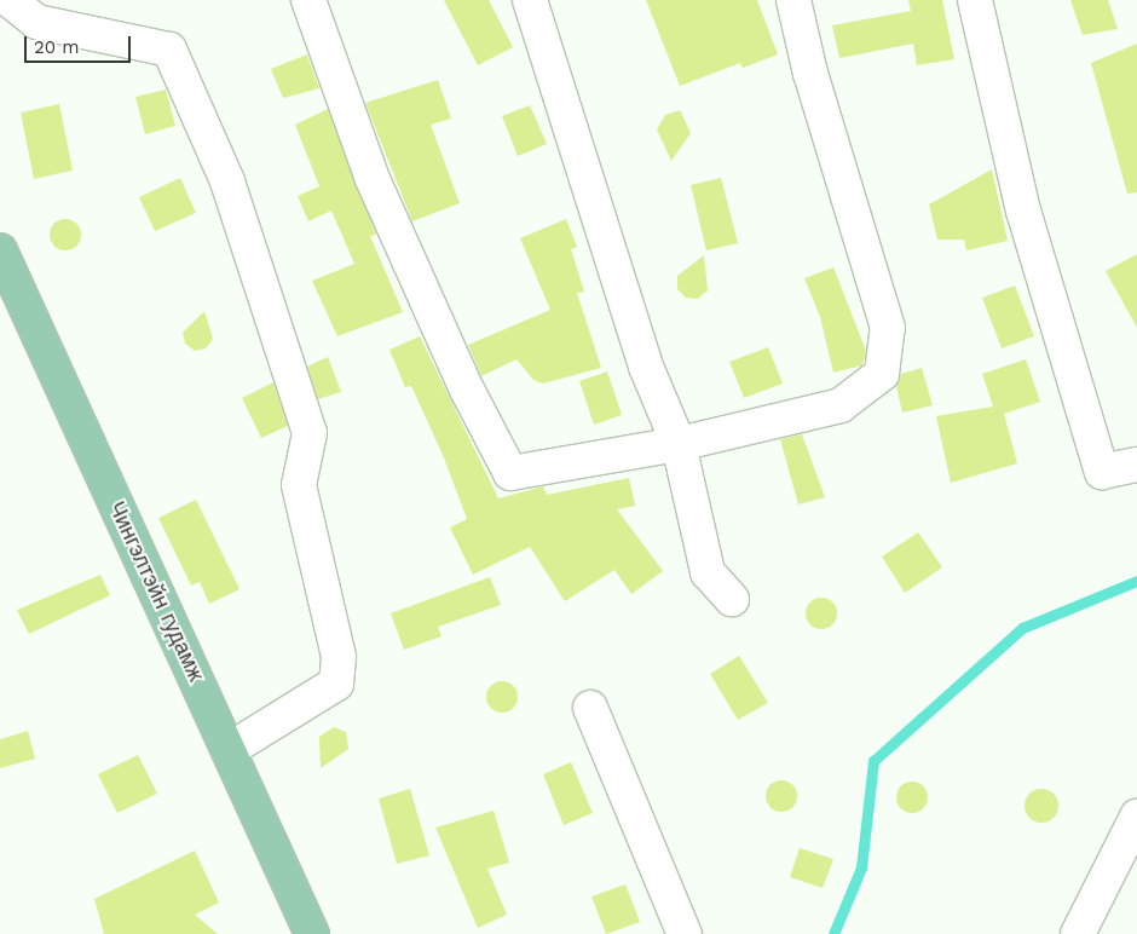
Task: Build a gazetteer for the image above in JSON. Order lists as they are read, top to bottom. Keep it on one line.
{"streets":{"main road":["Чингэлтэйн гудамж"]},"scale_bar":"20 m"}
